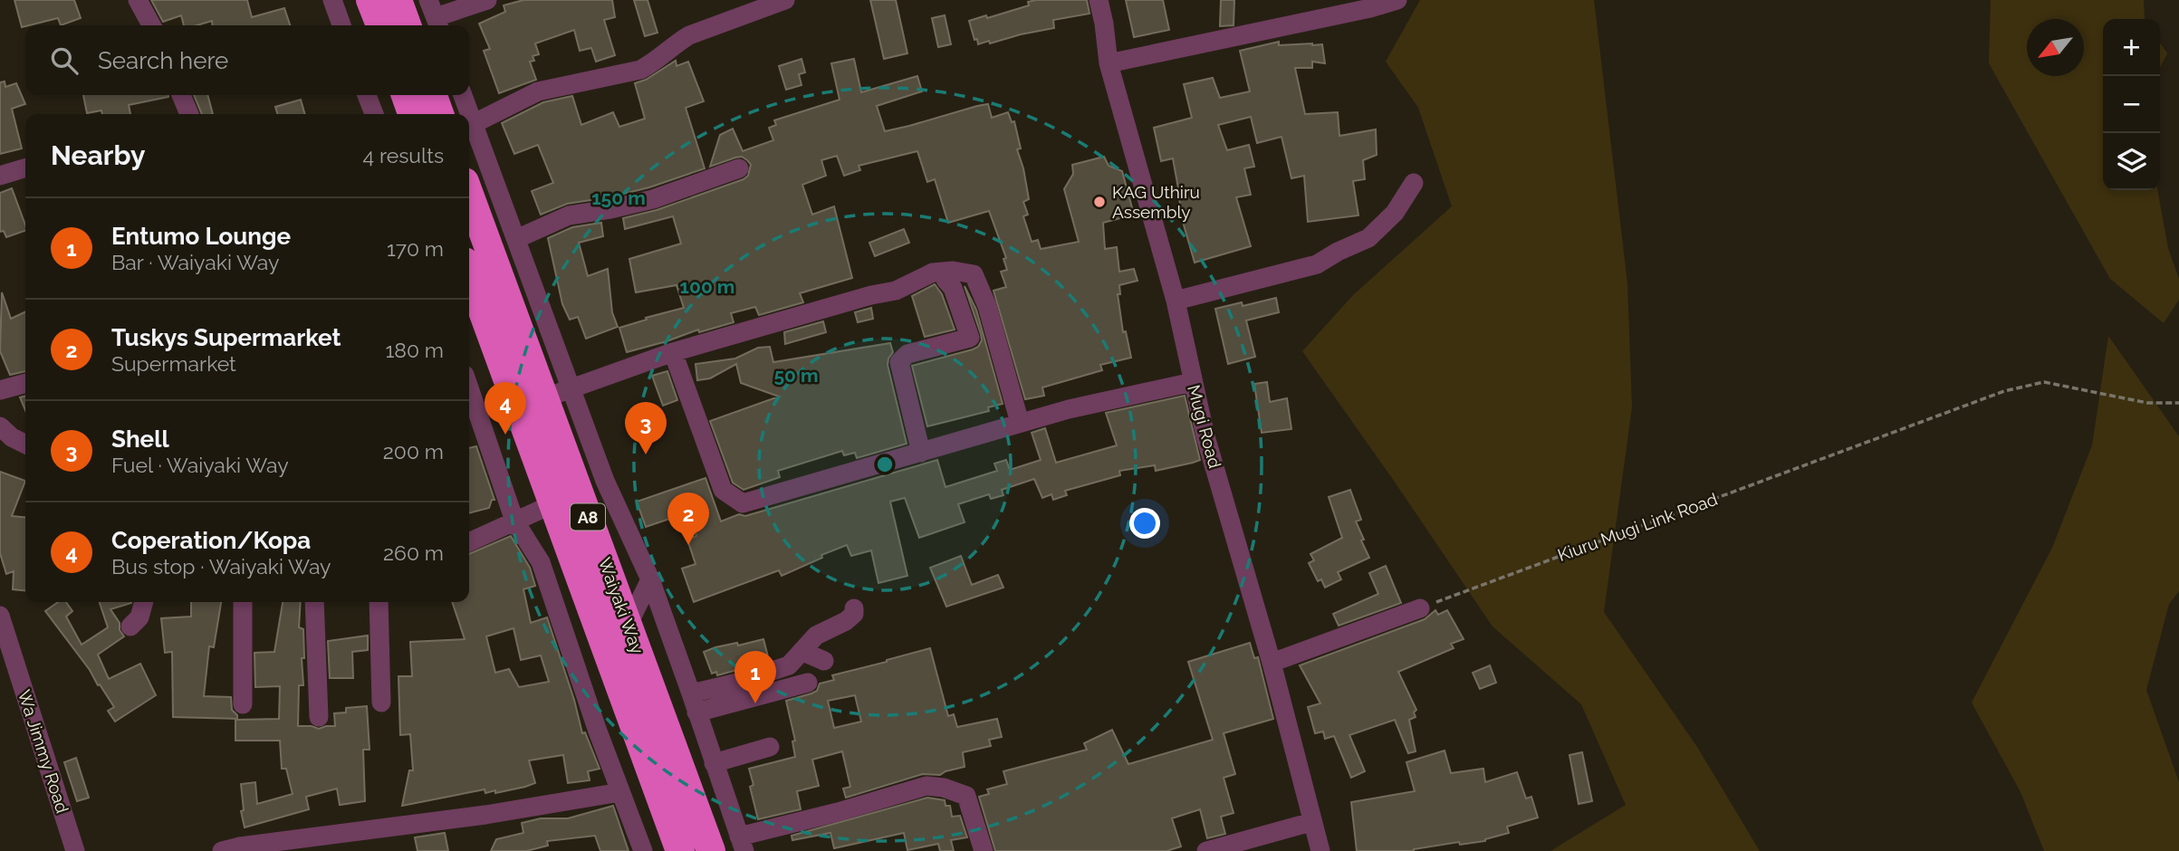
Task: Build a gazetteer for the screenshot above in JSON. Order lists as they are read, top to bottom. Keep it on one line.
{"streets":{"highway":["A8","Waiyaki Way"],"street":["Mugi Road","Wa Jimmy Road"],"path":["Kiuru Mugi Link Road"]},"places":["KAG Uthiru Assembly"],"north":"bottom left","page":{"map_buttons":["+","−"],"search":"Search here","heading":["Nearby","4 results"],"list":[{"mark":"1","name":"Entumo Lounge","note":"Bar · Waiyaki Way","value":"170 m"},{"mark":"2","name":"Tuskys Supermarket","note":"Supermarket","value":"180 m"},{"mark":"3","name":"Shell","note":"Fuel · Waiyaki Way","value":"200 m"},{"mark":"4","name":"Coperation/Kopa","note":"Bus stop · Waiyaki Way","value":"260 m"}],"pins":["4","3","2","1"]},"rings":["150 m","100 m","50 m"]}
